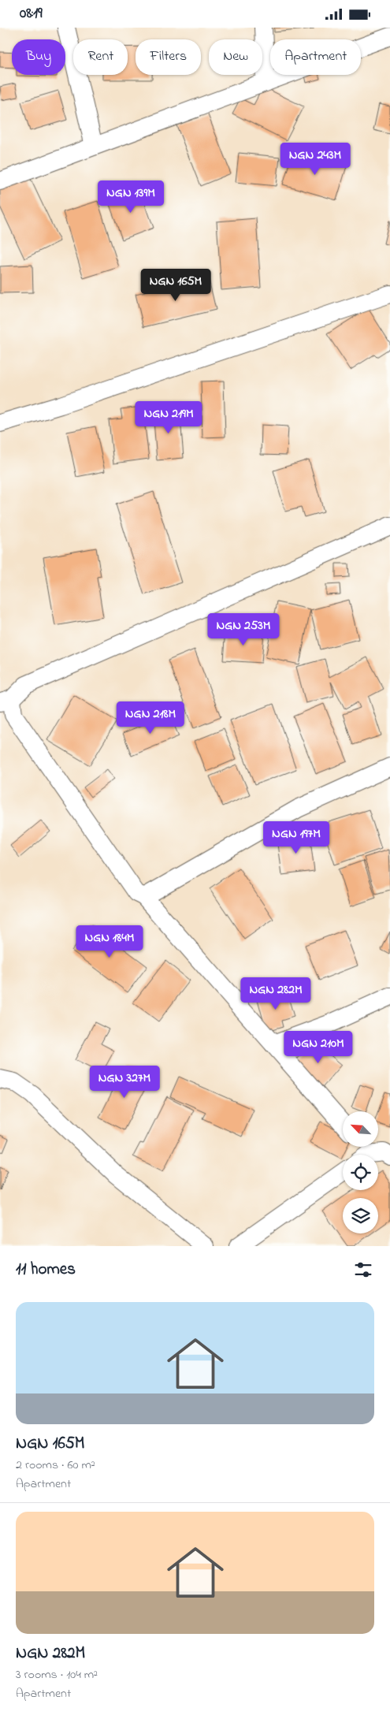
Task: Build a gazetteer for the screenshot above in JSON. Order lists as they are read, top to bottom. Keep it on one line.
{"north":"top left","page":{"status":"08:19","chip":["Buy","Rent","Filters","New","Apartment"],"price":["NGN 243M","NGN 139M","NGN 165M","NGN 219M","NGN 253M","NGN 218M","NGN 197M","NGN 184M","NGN 282M","NGN 210M","NGN 327M"],"heading":"11 homes","list":[{"name":"NGN 165M","note":"2 rooms · 60 m² · Apartment"},{"name":"NGN 282M","note":"3 rooms · 104 m² · Apartment"}]}}
